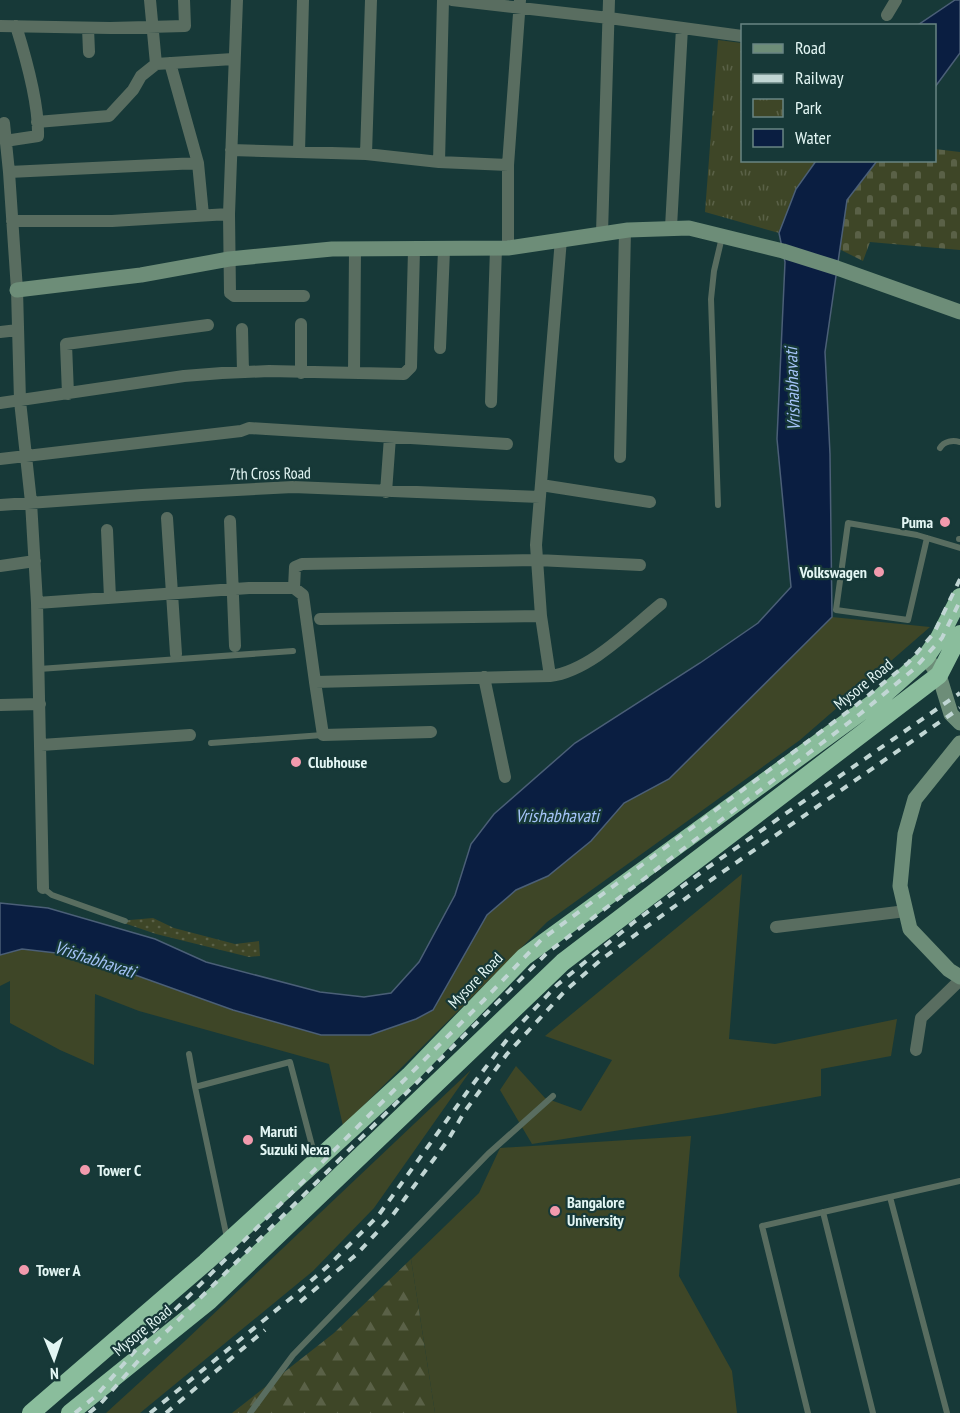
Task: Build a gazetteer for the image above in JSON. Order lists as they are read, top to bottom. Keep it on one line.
{"streets":{"highway":["Mysore Road"],"street":["7th Cross Road"]},"water":["Vrishabhavati"],"places":["Puma","Volkswagen","Clubhouse","Maruti Suzuki Nexa","Tower C","Bangalore University","Tower A"],"legend":["Road","Railway","Park","Water"],"north":"bottom"}
